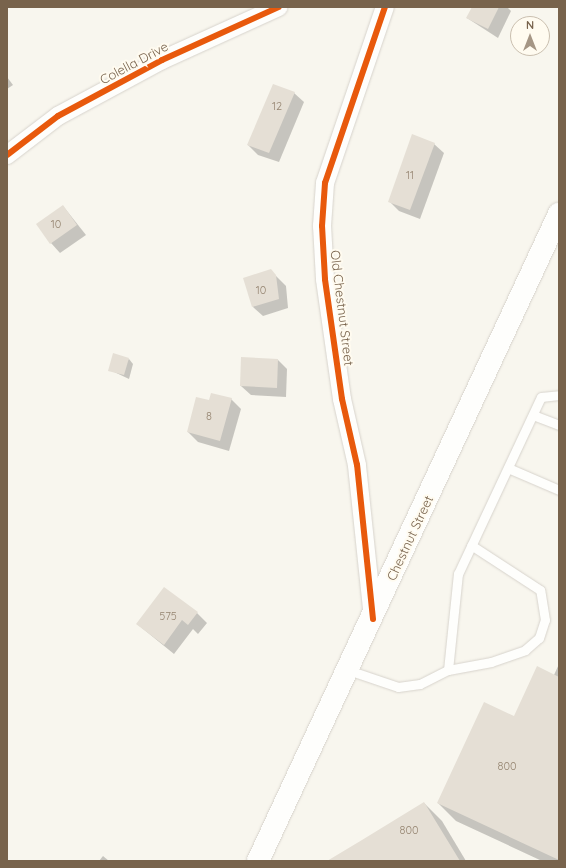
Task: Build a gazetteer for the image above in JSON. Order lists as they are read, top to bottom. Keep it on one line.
{"streets":{"main road":["Chestnut Street"],"street":["Colella Drive","Old Chestnut Street"]},"crossings":[["Old Chestnut Street","Chestnut Street"]],"house_numbers":["12","11","10","10","8","575","800","800"],"north":"top"}
